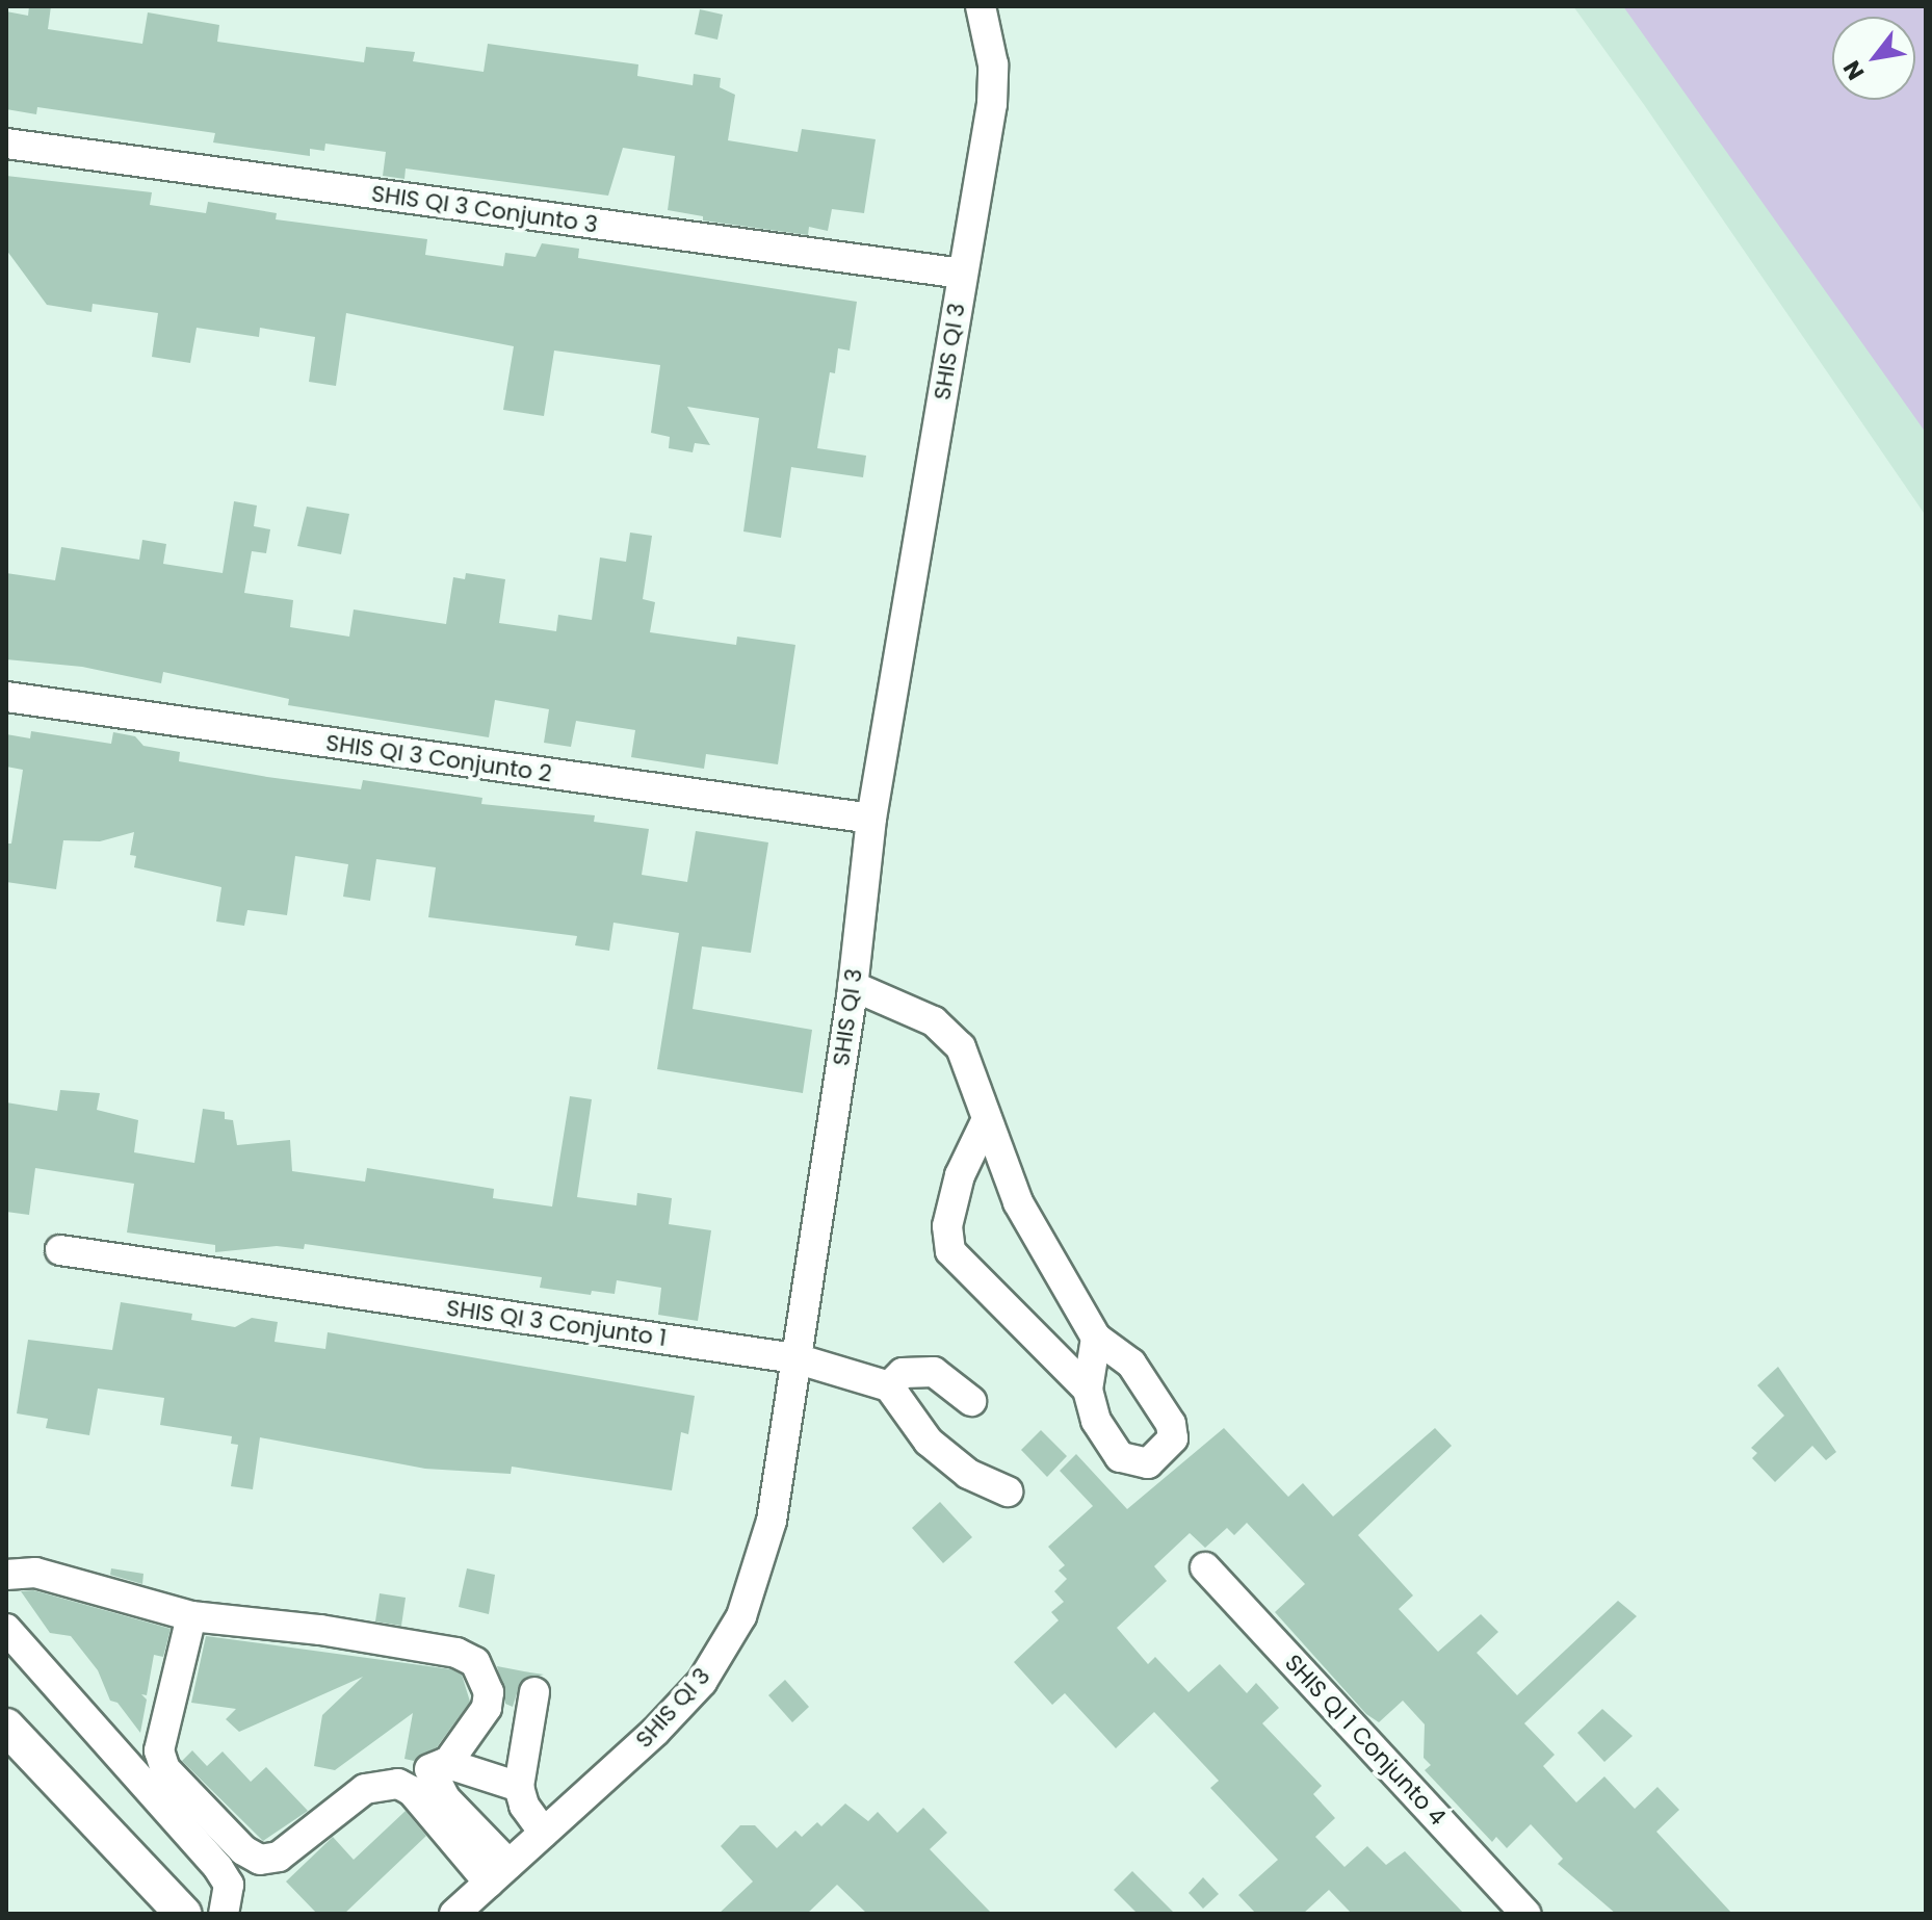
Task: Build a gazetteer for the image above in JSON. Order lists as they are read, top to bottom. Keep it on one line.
{"streets":{"street":["SHIS QI 3 Conjunto 3","SHIS QI 3","SHIS QI 3 Conjunto 2","SHIS QI 3 Conjunto 1","SHIS QI 1 Conjunto 4"]},"crossings":[["SHIS QI 3 Conjunto 3","SHIS QI 3"],["SHIS QI 3","SHIS QI 3 Conjunto 2"],["SHIS QI 3","SHIS QI 3 Conjunto 1"]],"north":"bottom left"}
